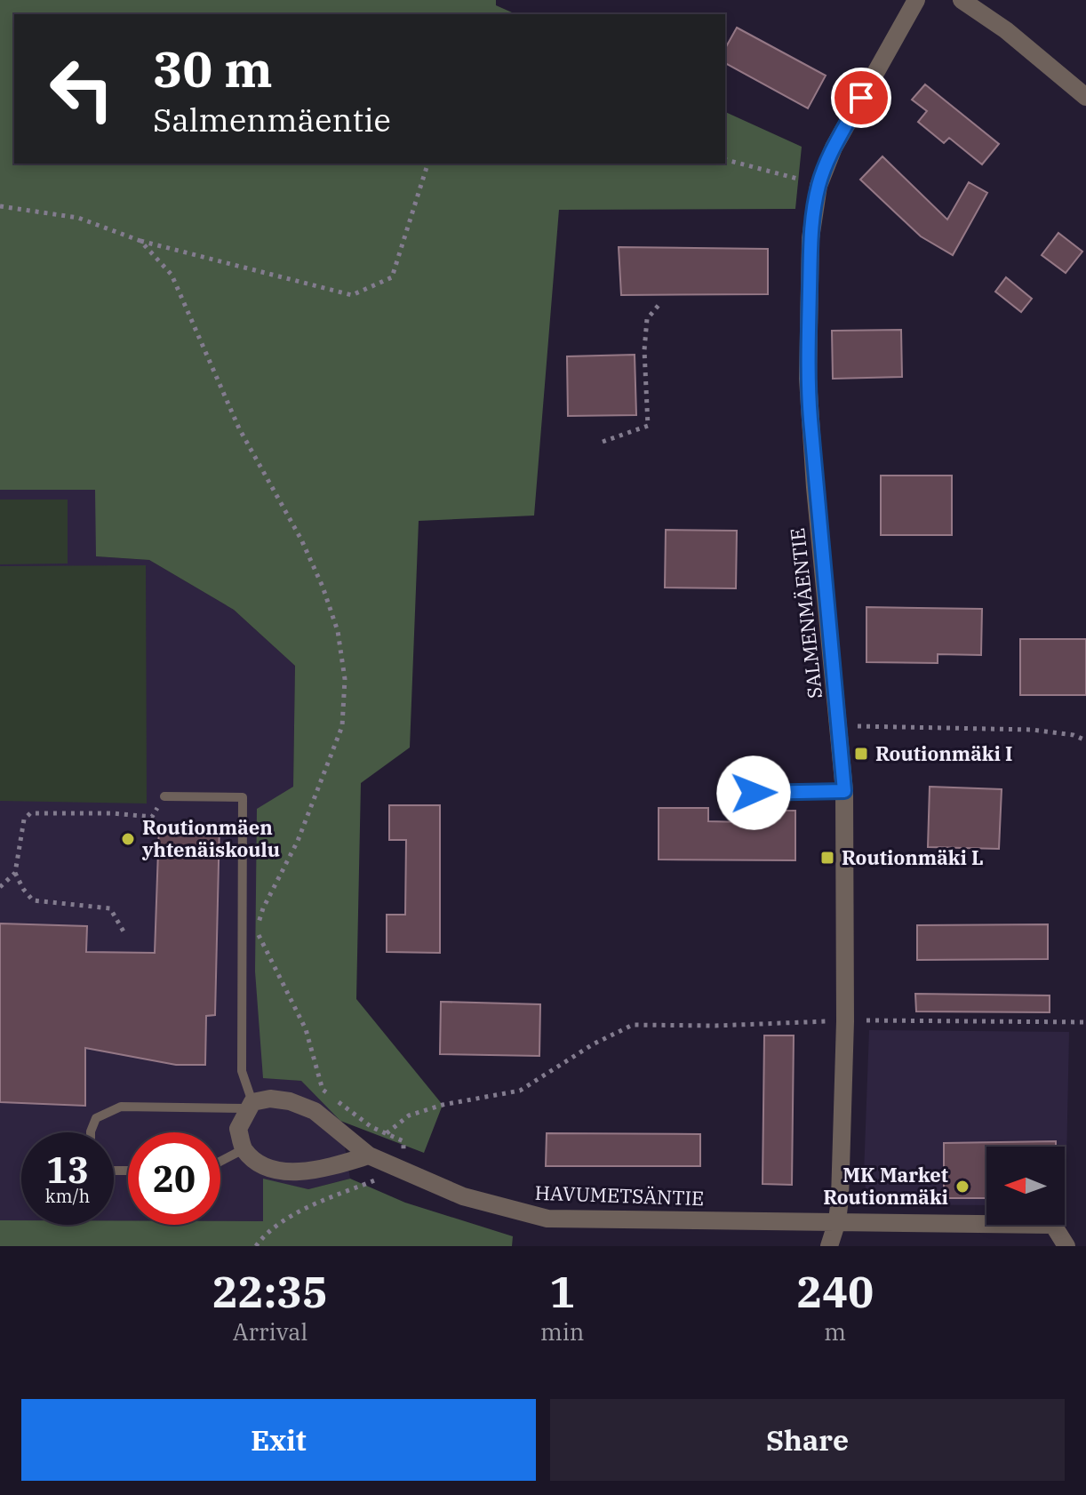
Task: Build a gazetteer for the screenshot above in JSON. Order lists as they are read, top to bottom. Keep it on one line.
{"streets":{"street":["SALMENMÄENTIE","HAVUMETSÄNTIE"]},"crossings":[["SALMENMÄENTIE","HAVUMETSÄNTIE"]],"places":{"transit":["Routionmäki I","Routionmäki L"],"other":["Routionmäen yhtenäiskoulu","MK Market Routionmäki"]},"north":"left","page":{"turn":["30 m","Salmenmäentie"],"speed":"13 km/h","limit":"20","eta":["22:35","Arrival","1","min","240","m"],"buttons":["Exit","Share"]}}
